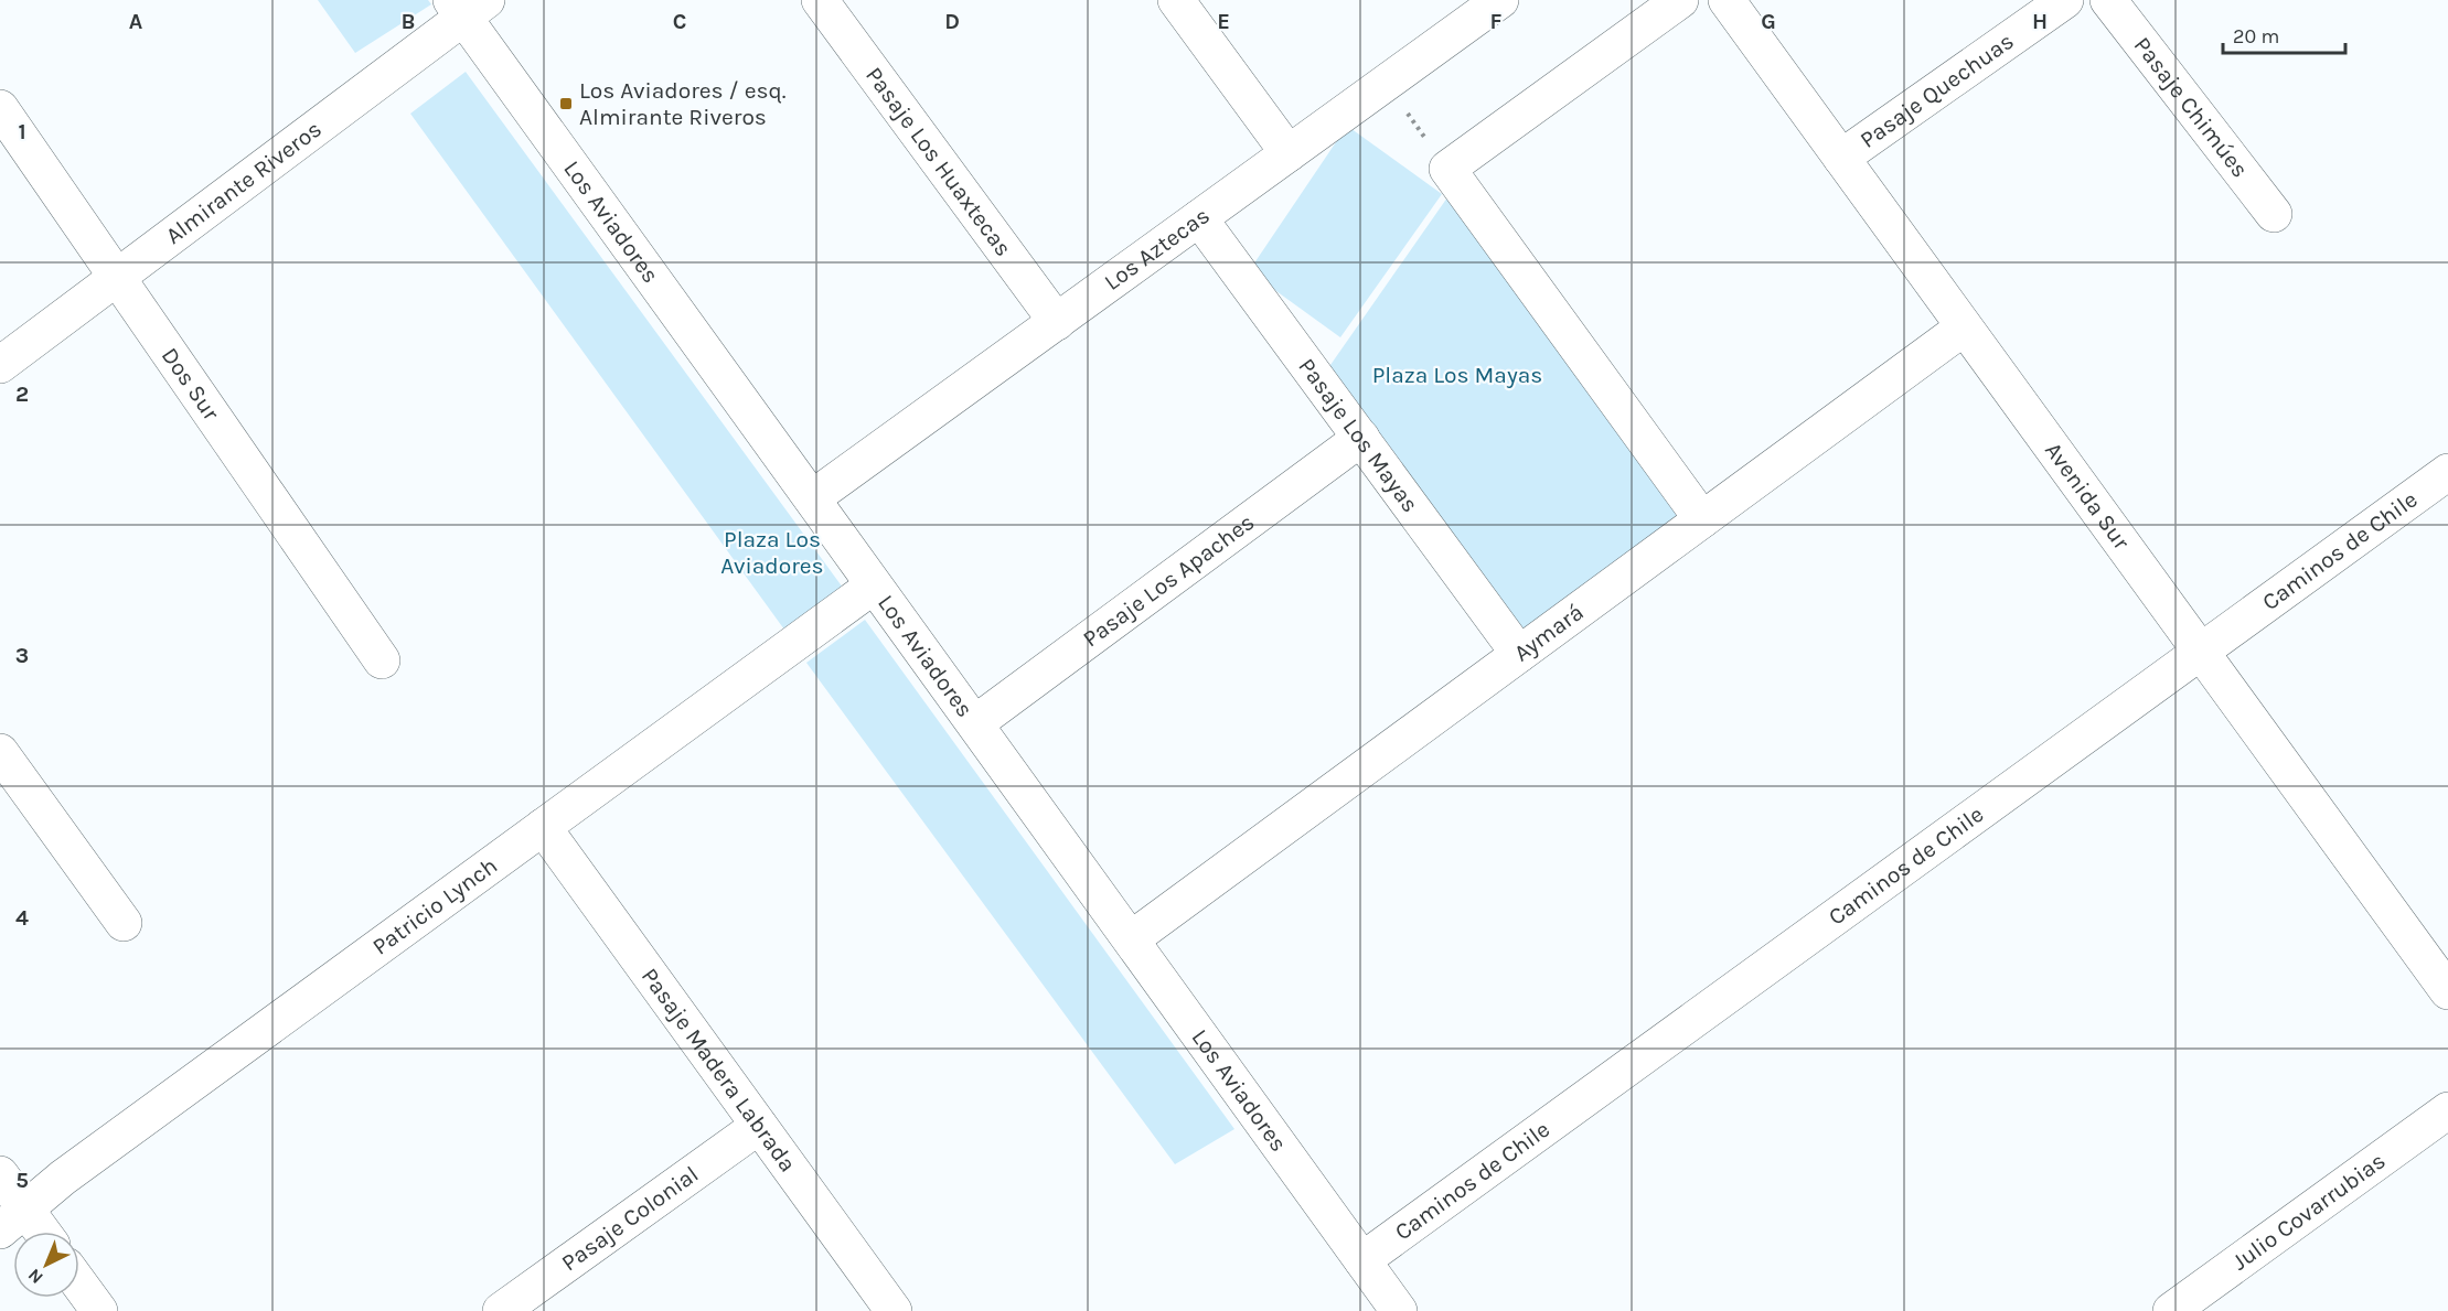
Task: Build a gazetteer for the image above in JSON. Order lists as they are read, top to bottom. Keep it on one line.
{"streets":{"street":["Pasaje Quechuas","Pasaje Chimúes","Pasaje Los Huaxtecas","Almirante Riveros","Los Aviadores","Los Aztecas","Dos Sur","Pasaje Los Mayas","Avenida Sur","Caminos de Chile","Pasaje Los Apaches","Aymará","Patricio Lynch","Pasaje Madera Labrada","Julio Covarrubias","Pasaje Colonial"]},"crossings":[["Pasaje Quechuas","Avenida Sur"],["Pasaje Los Huaxtecas","Los Aztecas"],["Almirante Riveros","Los Aviadores"],["Almirante Riveros","Dos Sur"],["Los Aviadores","Los Aztecas"],["Los Aviadores","Caminos de Chile"],["Los Aviadores","Pasaje Los Apaches"],["Los Aviadores","Aymará"],["Los Aviadores","Patricio Lynch"],["Los Aztecas","Pasaje Los Mayas"],["Pasaje Los Mayas","Pasaje Los Apaches"],["Pasaje Los Mayas","Aymará"],["Avenida Sur","Caminos de Chile"],["Avenida Sur","Aymará"],["Patricio Lynch","Pasaje Madera Labrada"],["Pasaje Madera Labrada","Pasaje Colonial"]],"parks":["Plaza Los Mayas","Plaza Los Aviadores"],"places":{"transit":["Los Aviadores / esq. Almirante Riveros"]},"scale_bar":"20 m","north":"bottom left","grid":{"columns":["A","B","C","D","E","F","G","H"],"rows":["1","2","3","4","5"]}}
